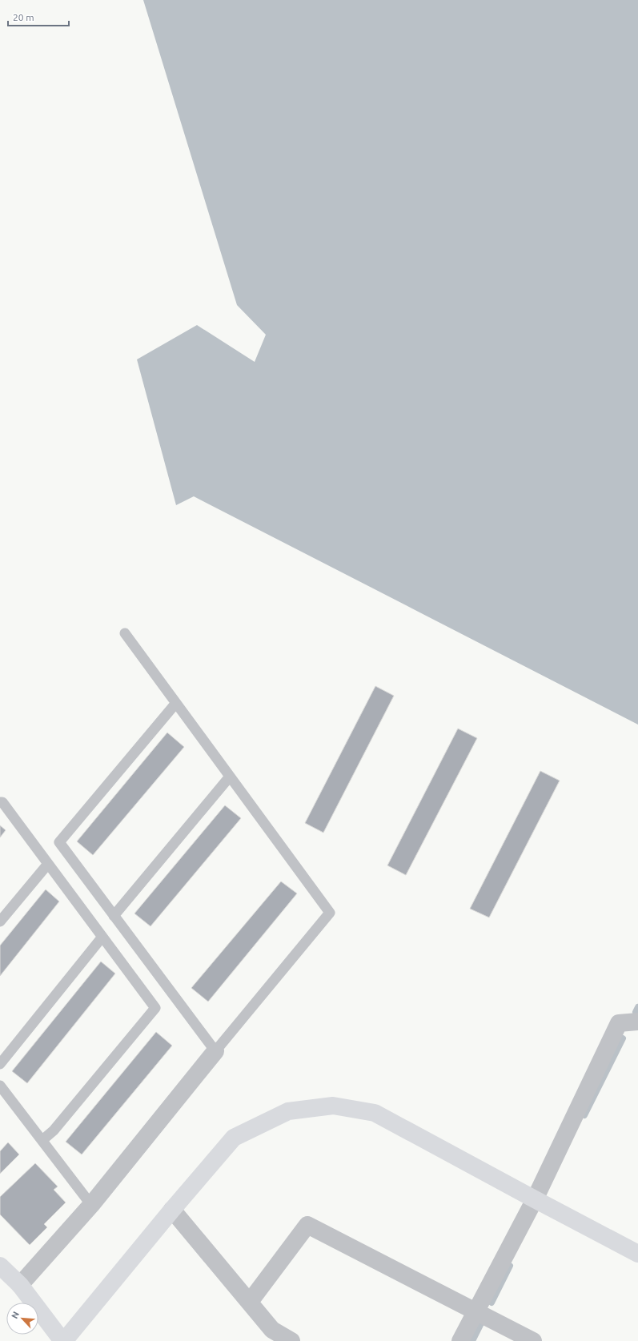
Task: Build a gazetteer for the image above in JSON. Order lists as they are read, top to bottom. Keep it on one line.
{"scale_bar":"20 m","north":"top left"}
